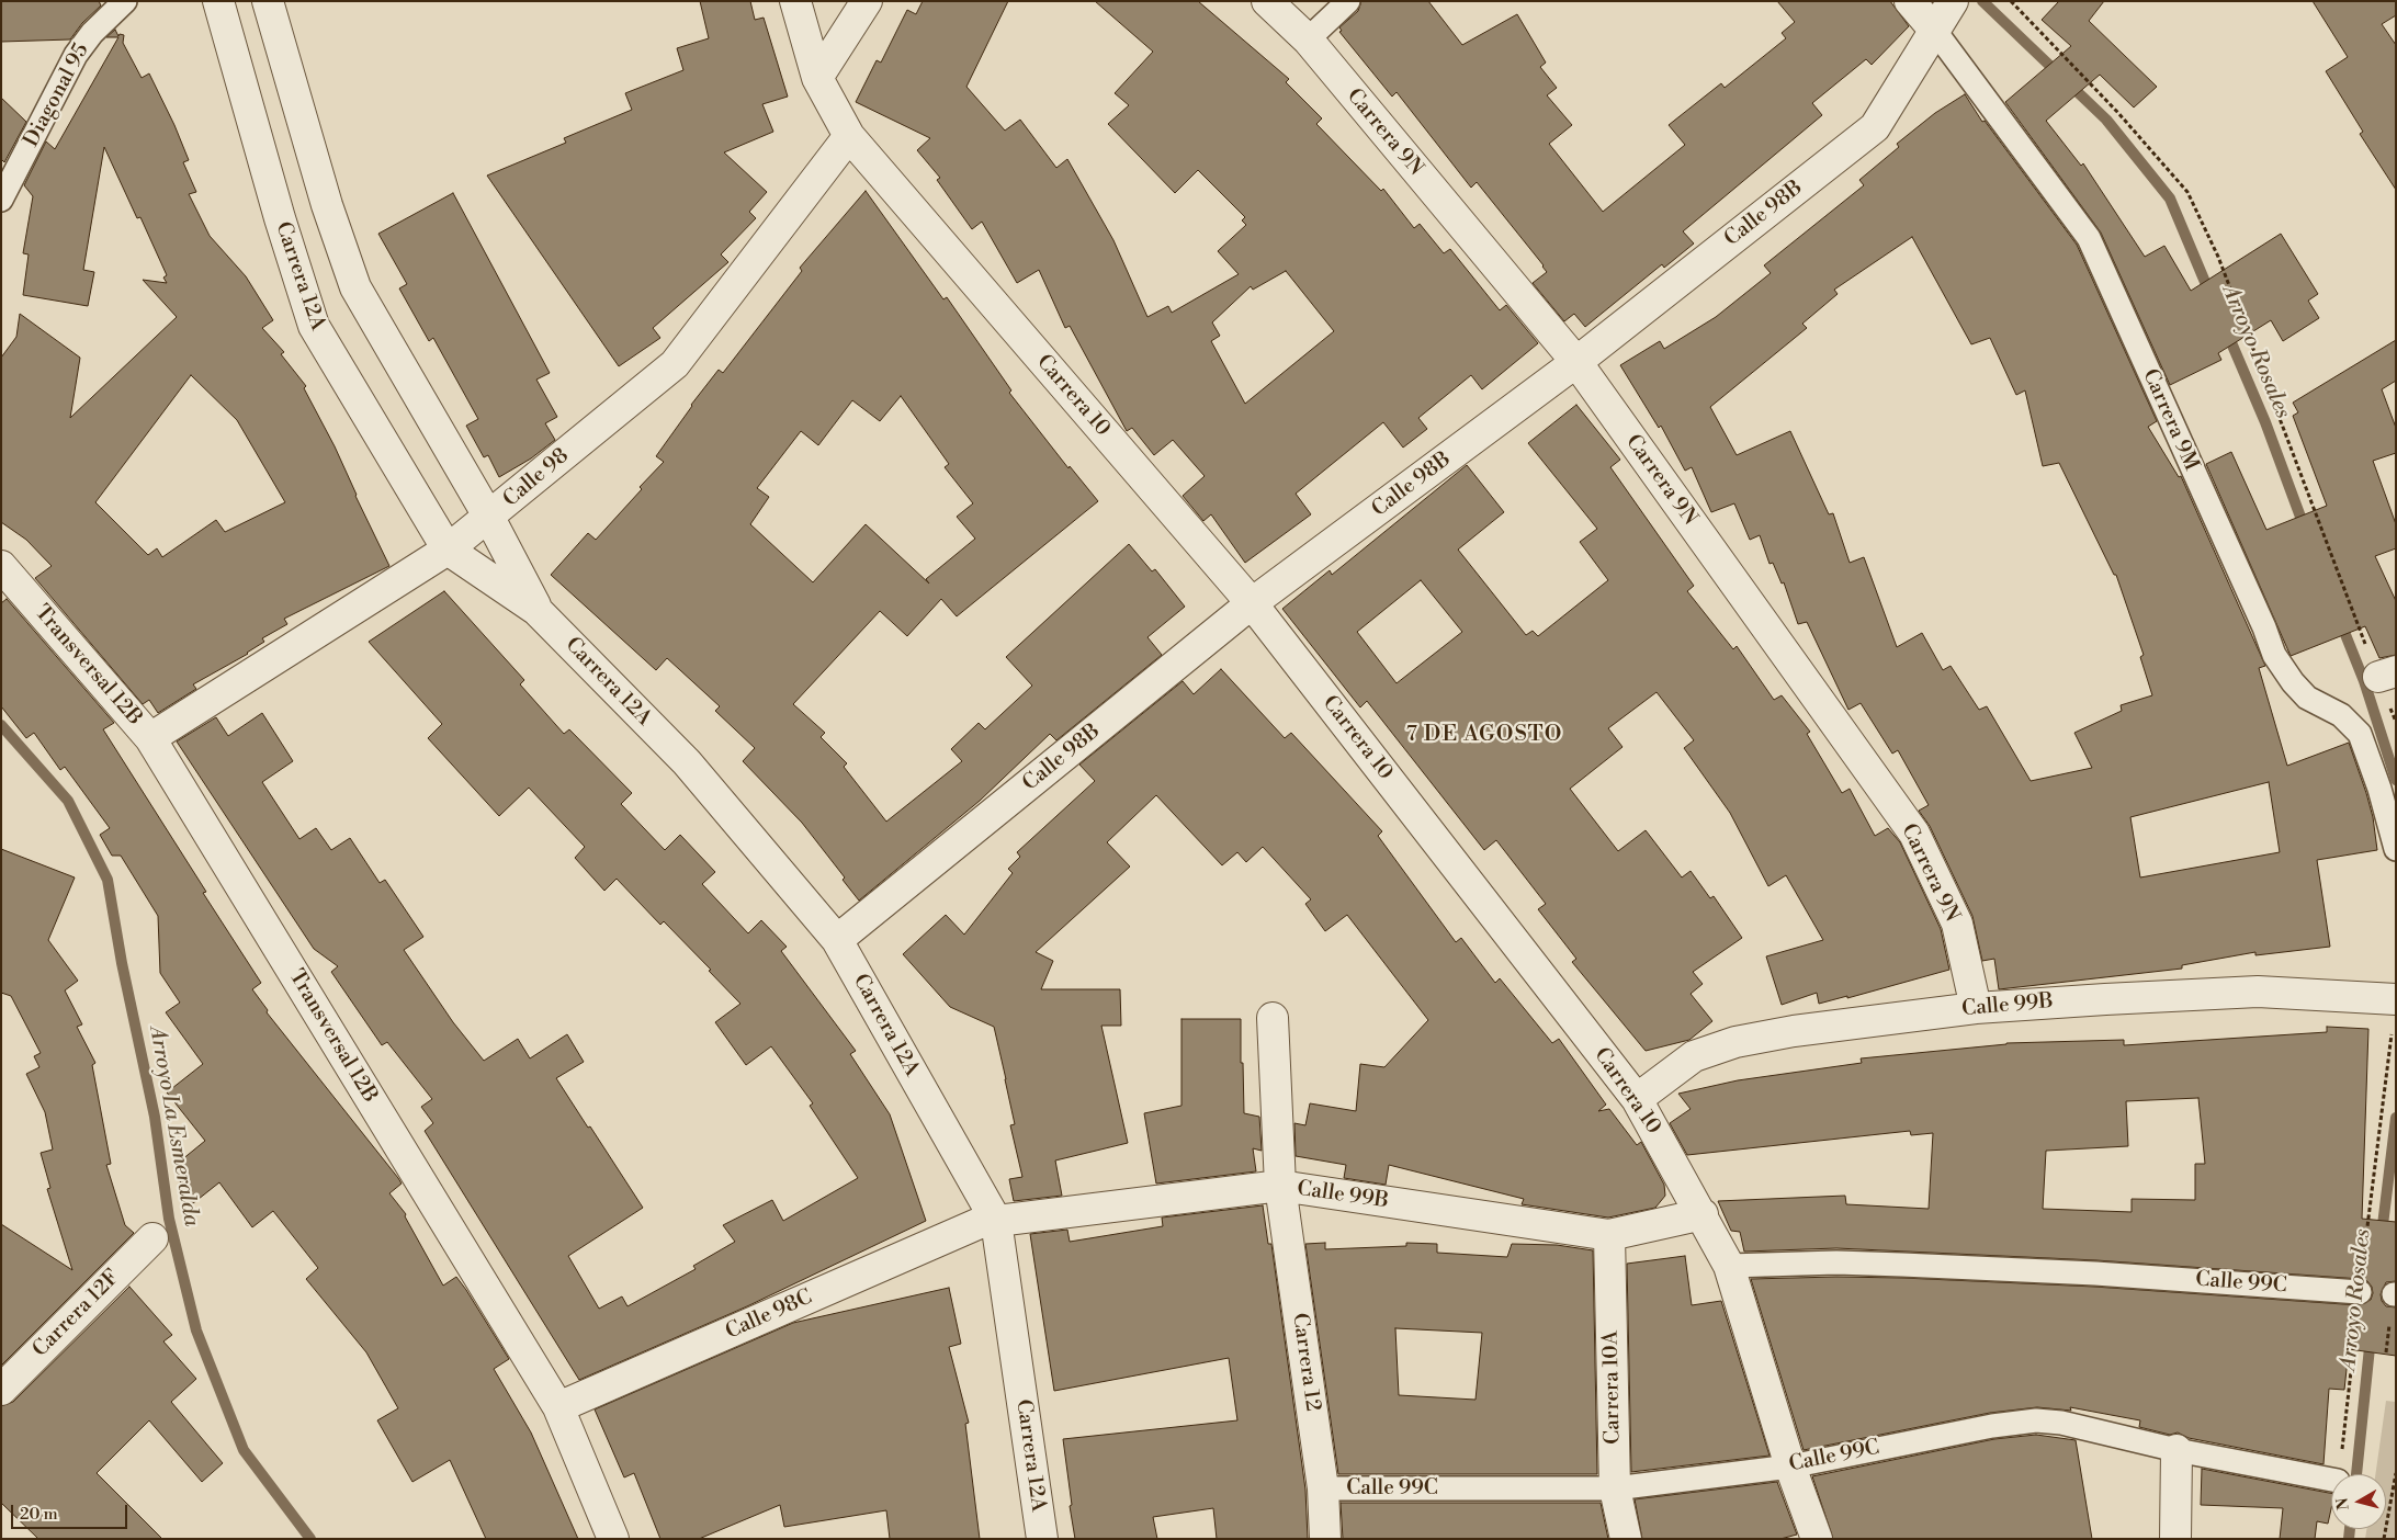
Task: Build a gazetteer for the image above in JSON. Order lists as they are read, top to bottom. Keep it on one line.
{"streets":{"street":["Carrera 9N","Calle 98B","Carrera 12A","Carrera 10","Carrera 9M","Calle 98","Transversal 12B","Calle 99B","Carrera 12F","Calle 98C","Carrera 12","Carrera 10A"],"lane":["Diagonal 95","Calle 99C"]},"crossings":[["Carrera 9N","Calle 98B"],["Carrera 9N","Calle 99B"],["Calle 98B","Carrera 12A"],["Calle 98B","Carrera 10"],["Calle 98B","Carrera 9M"],["Carrera 12A","Calle 98"],["Carrera 12A","Calle 99B"],["Carrera 12A","Calle 98C"],["Carrera 10","Calle 98"],["Carrera 10","Calle 99B"],["Carrera 10","Calle 99C"],["Calle 98","Transversal 12B"],["Transversal 12B","Calle 98C"],["Calle 99B","Calle 98C"],["Calle 99B","Carrera 12"],["Calle 99B","Carrera 10A"],["Calle 99C","Carrera 12"],["Calle 99C","Carrera 10A"]],"districts":["7 DE AGOSTO"],"water":["Arroyo Rosales","Arroyo La Esmeralda"],"scale_bar":"20 m","north":"left"}
